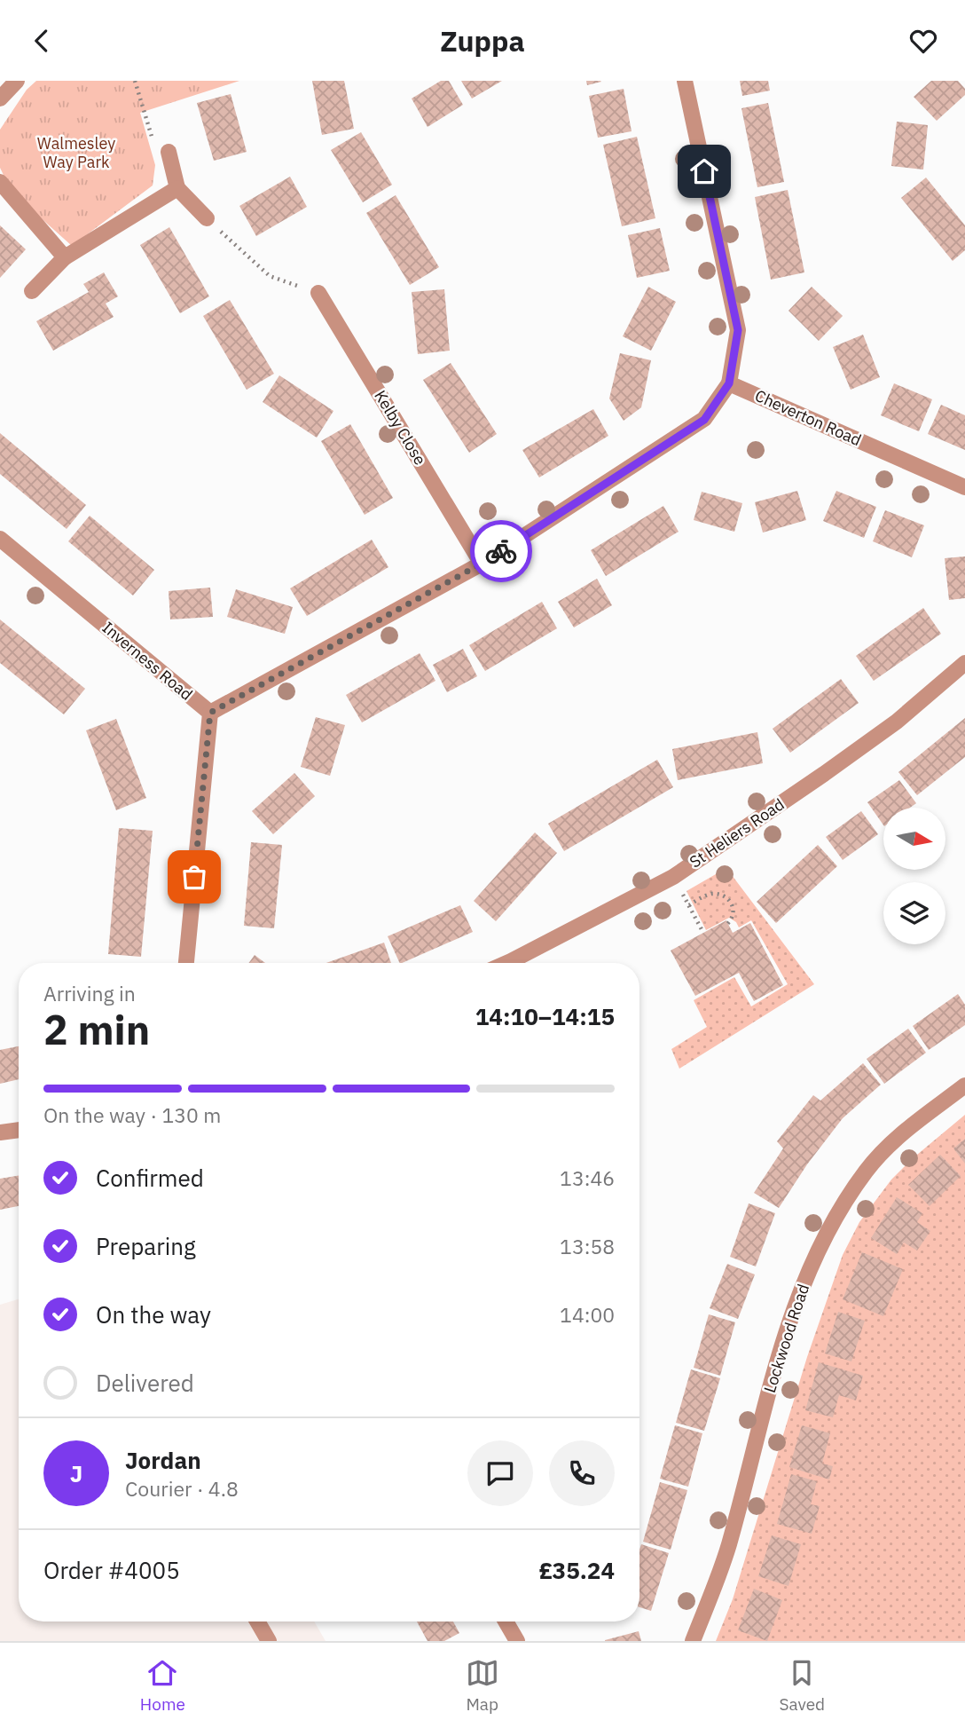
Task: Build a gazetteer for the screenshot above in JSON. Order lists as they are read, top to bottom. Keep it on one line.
{"streets":{"street":["Cheverton Road","Kelby Close","Inverness Road","St Heliers Road","Lockwood Road"]},"parks":["Walmesley Way Park"],"north":"right","page":{"header":"Zuppa","heading":["2 min","Arriving in","14:10–14:15"],"panel":["Jordan","Courier · 4.8","Order #4005","£35.24"],"bar":"On the way · 130 m","list":[["Confirmed","13:46"],["Preparing","13:58"],["On the way","14:00"],"Delivered"],"round":"J","tabs":["Home","Map","Saved"]}}
